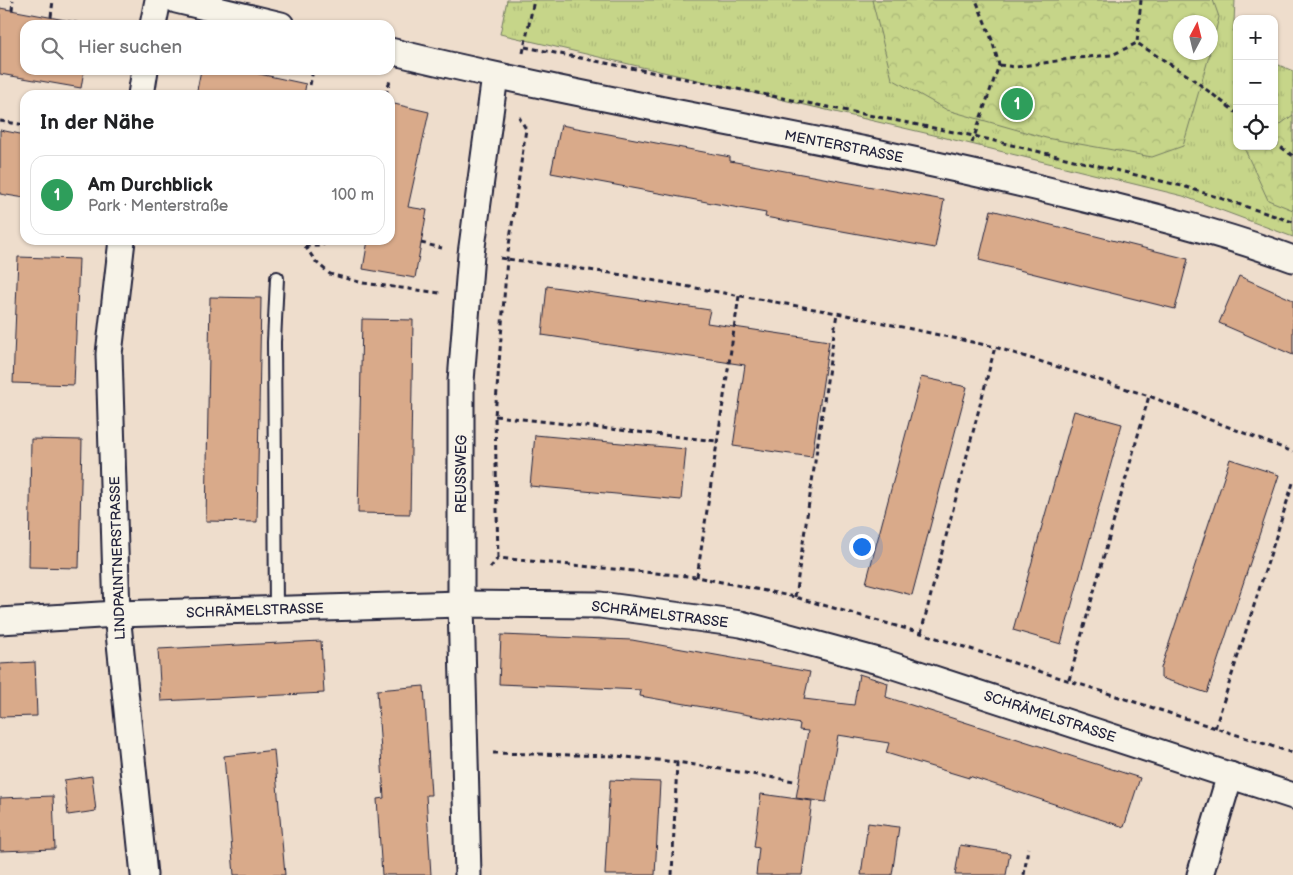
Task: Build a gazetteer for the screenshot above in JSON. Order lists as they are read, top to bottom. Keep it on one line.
{"streets":{"street":["MENTERSTRASSE","REUSSWEG","LINDPAINTNERSTRASSE","SCHRÄMELSTRASSE"]},"crossings":[["MENTERSTRASSE","REUSSWEG"],["REUSSWEG","SCHRÄMELSTRASSE"],["LINDPAINTNERSTRASSE","SCHRÄMELSTRASSE"]],"north":"top","page":{"map_buttons":["+","−"],"search":"Hier suchen","pins":"1","heading":"In der Nähe","list":[{"mark":"1","name":"Am Durchblick","note":"Park · Menterstraße","value":"100 m"}]}}
